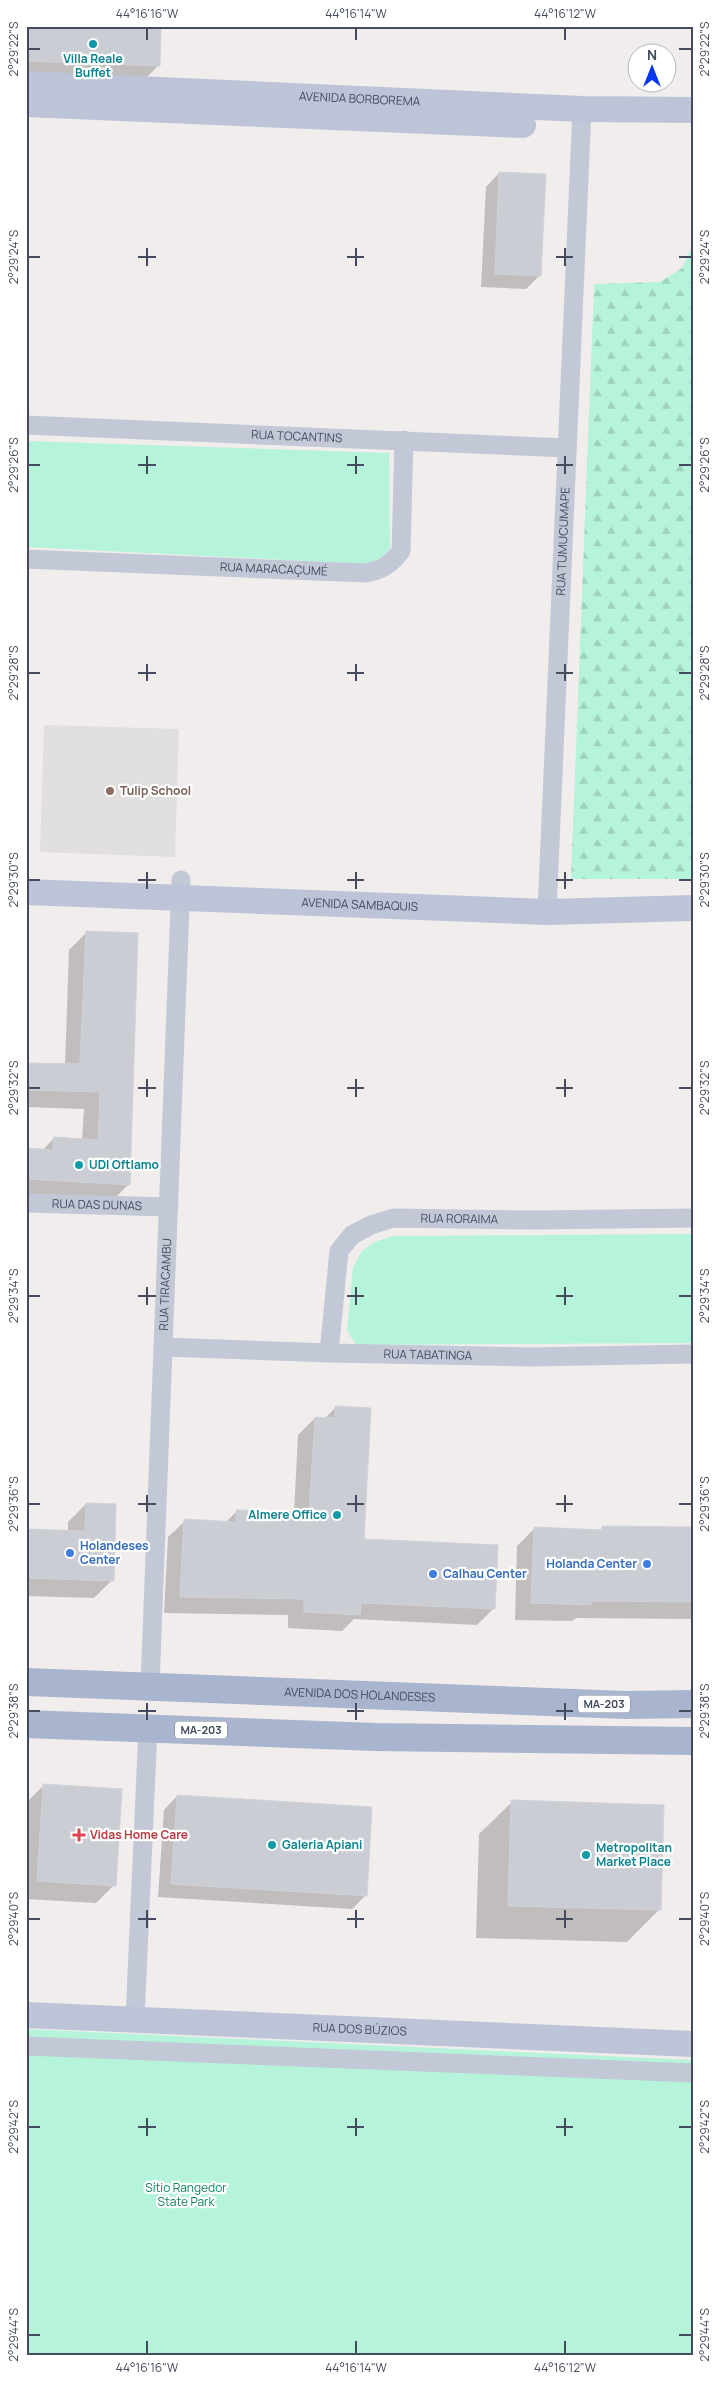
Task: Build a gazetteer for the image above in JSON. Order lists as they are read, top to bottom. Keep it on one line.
{"streets":{"main road":["AVENIDA BORBOREMA","AVENIDA SAMBAQUIS","AVENIDA DOS HOLANDESES","MA-203","RUA DOS BÚZIOS"],"street":["RUA TOCANTINS","RUA TUMUCUMAPE","RUA MARACAÇUMÉ","RUA DAS DUNAS","RUA RORAIMA","RUA TIRACAMBU","RUA TABATINGA"]},"crossings":[["AVENIDA BORBOREMA","RUA TUMUCUMAPE"],["RUA TOCANTINS","RUA TUMUCUMAPE"],["RUA TOCANTINS","RUA MARACAÇUMÉ"],["RUA TUMUCUMAPE","AVENIDA SAMBAQUIS"],["AVENIDA SAMBAQUIS","RUA TIRACAMBU"],["RUA DAS DUNAS","RUA TIRACAMBU"],["RUA RORAIMA","RUA TABATINGA"],["RUA TIRACAMBU","RUA TABATINGA"],["RUA TIRACAMBU","AVENIDA DOS HOLANDESES"]],"parks":["Sítio Rangedor State Park"],"places":{"other":["Villa Reale Buffet","Tulip School","UDI Oftlamo","Almere Office","Holandeses Center","Holanda Center","Calhau Center","Galeria Apiani","Metropolitan Market Place"],"health":["Vidas Home Care"]},"north":"top","coordinates":["44°16'16\"W","44°16'14\"W","44°16'12\"W","2°29'22\"S","2°29'24\"S","2°29'26\"S","2°29'28\"S","2°29'30\"S","2°29'32\"S","2°29'34\"S","2°29'36\"S","2°29'38\"S","2°29'40\"S","2°29'42\"S","2°29'44\"S"]}
